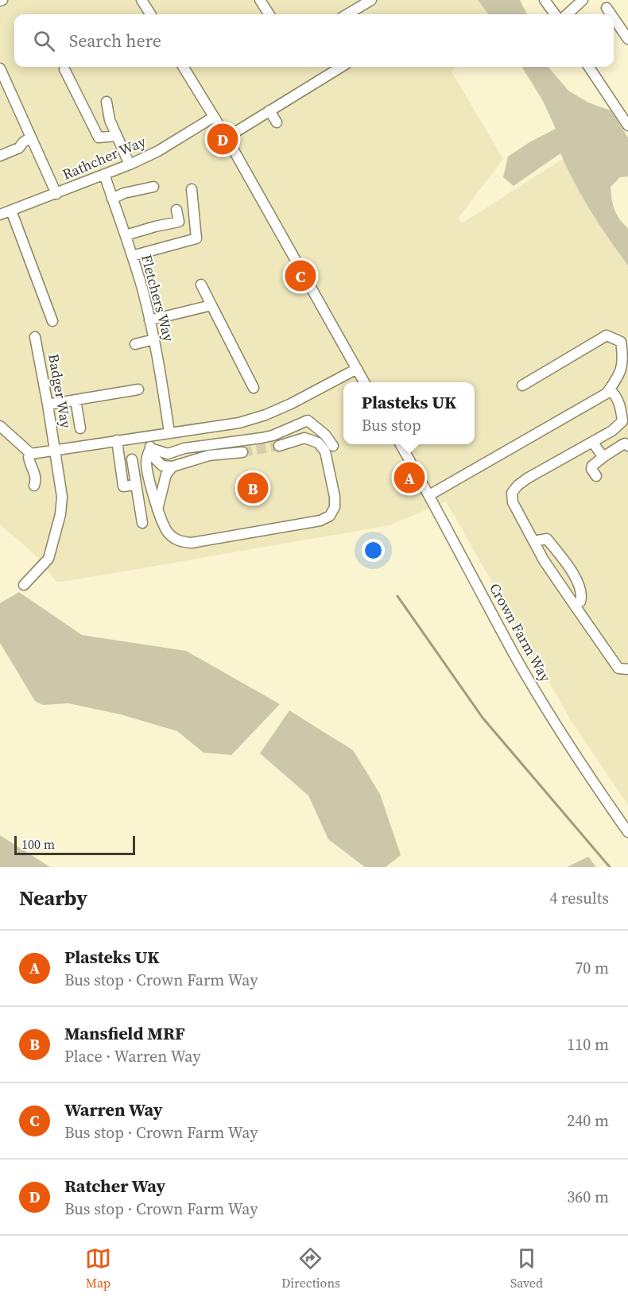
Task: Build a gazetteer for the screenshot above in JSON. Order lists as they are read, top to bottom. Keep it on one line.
{"streets":{"street":["Rathcher Way","Fletchers Way","Badger Way","Crown Farm Way"]},"crossings":[["Rathcher Way","Fletchers Way"]],"scale_bar":"100 m","page":{"search":"Search here","pins":["D","C","A","B"],"popup":["Plasteks UK","Bus stop"],"scale":"100 m","heading":["Nearby","4 results"],"list":[{"mark":"A","name":"Plasteks UK","note":"Bus stop · Crown Farm Way","value":"70 m"},{"mark":"B","name":"Mansfield MRF","note":"Place · Warren Way","value":"110 m"},{"mark":"C","name":"Warren Way","note":"Bus stop · Crown Farm Way","value":"240 m"},{"mark":"D","name":"Ratcher Way","note":"Bus stop · Crown Farm Way","value":"360 m"}],"nav":["Map","Directions","Saved"]}}
